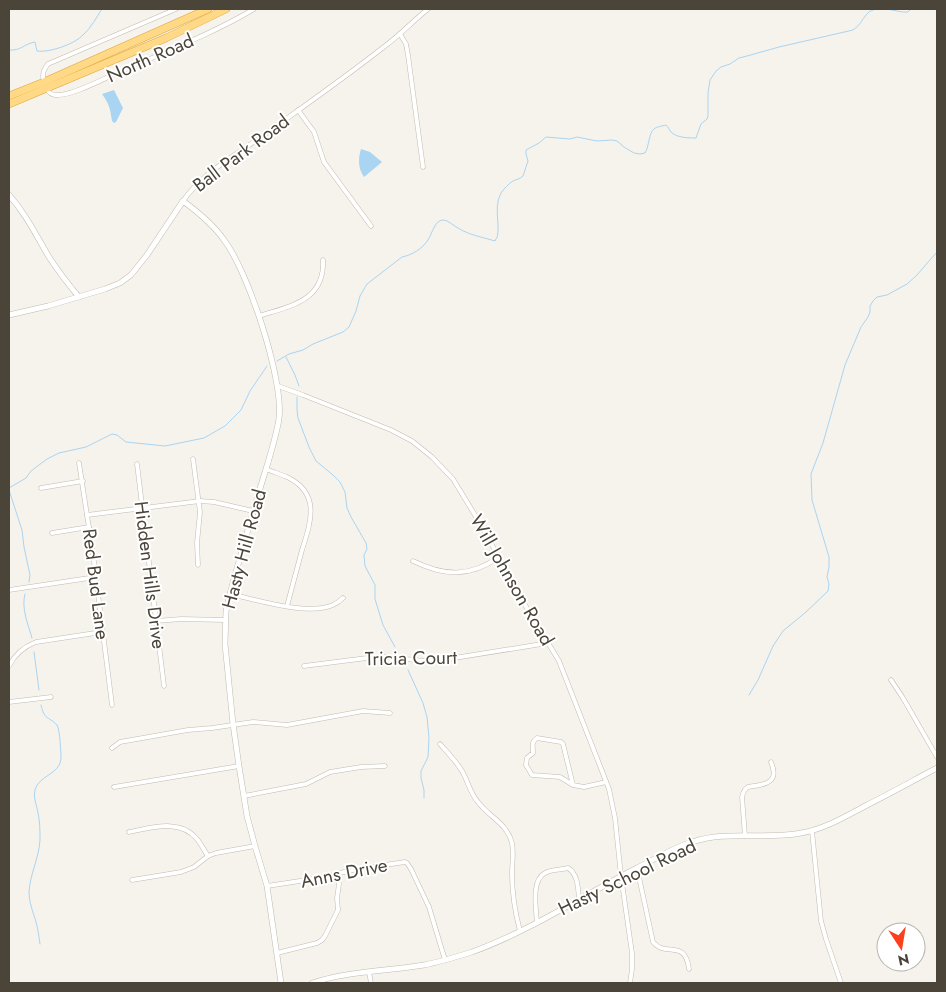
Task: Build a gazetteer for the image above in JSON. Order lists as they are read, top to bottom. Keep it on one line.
{"streets":{"street":["North Road","Ball Park Road","Hasty Hill Road","Hidden Hills Drive","Will Johnson Road","Red Bud Lane","Tricia Court","Anns Drive","Hasty School Road"]},"crossings":[["Ball Park Road","Hasty Hill Road"],["Hasty Hill Road","Will Johnson Road"],["Hasty Hill Road","Anns Drive"],["Will Johnson Road","Tricia Court"],["Will Johnson Road","Hasty School Road"],["Anns Drive","Hasty School Road"]],"north":"bottom"}
